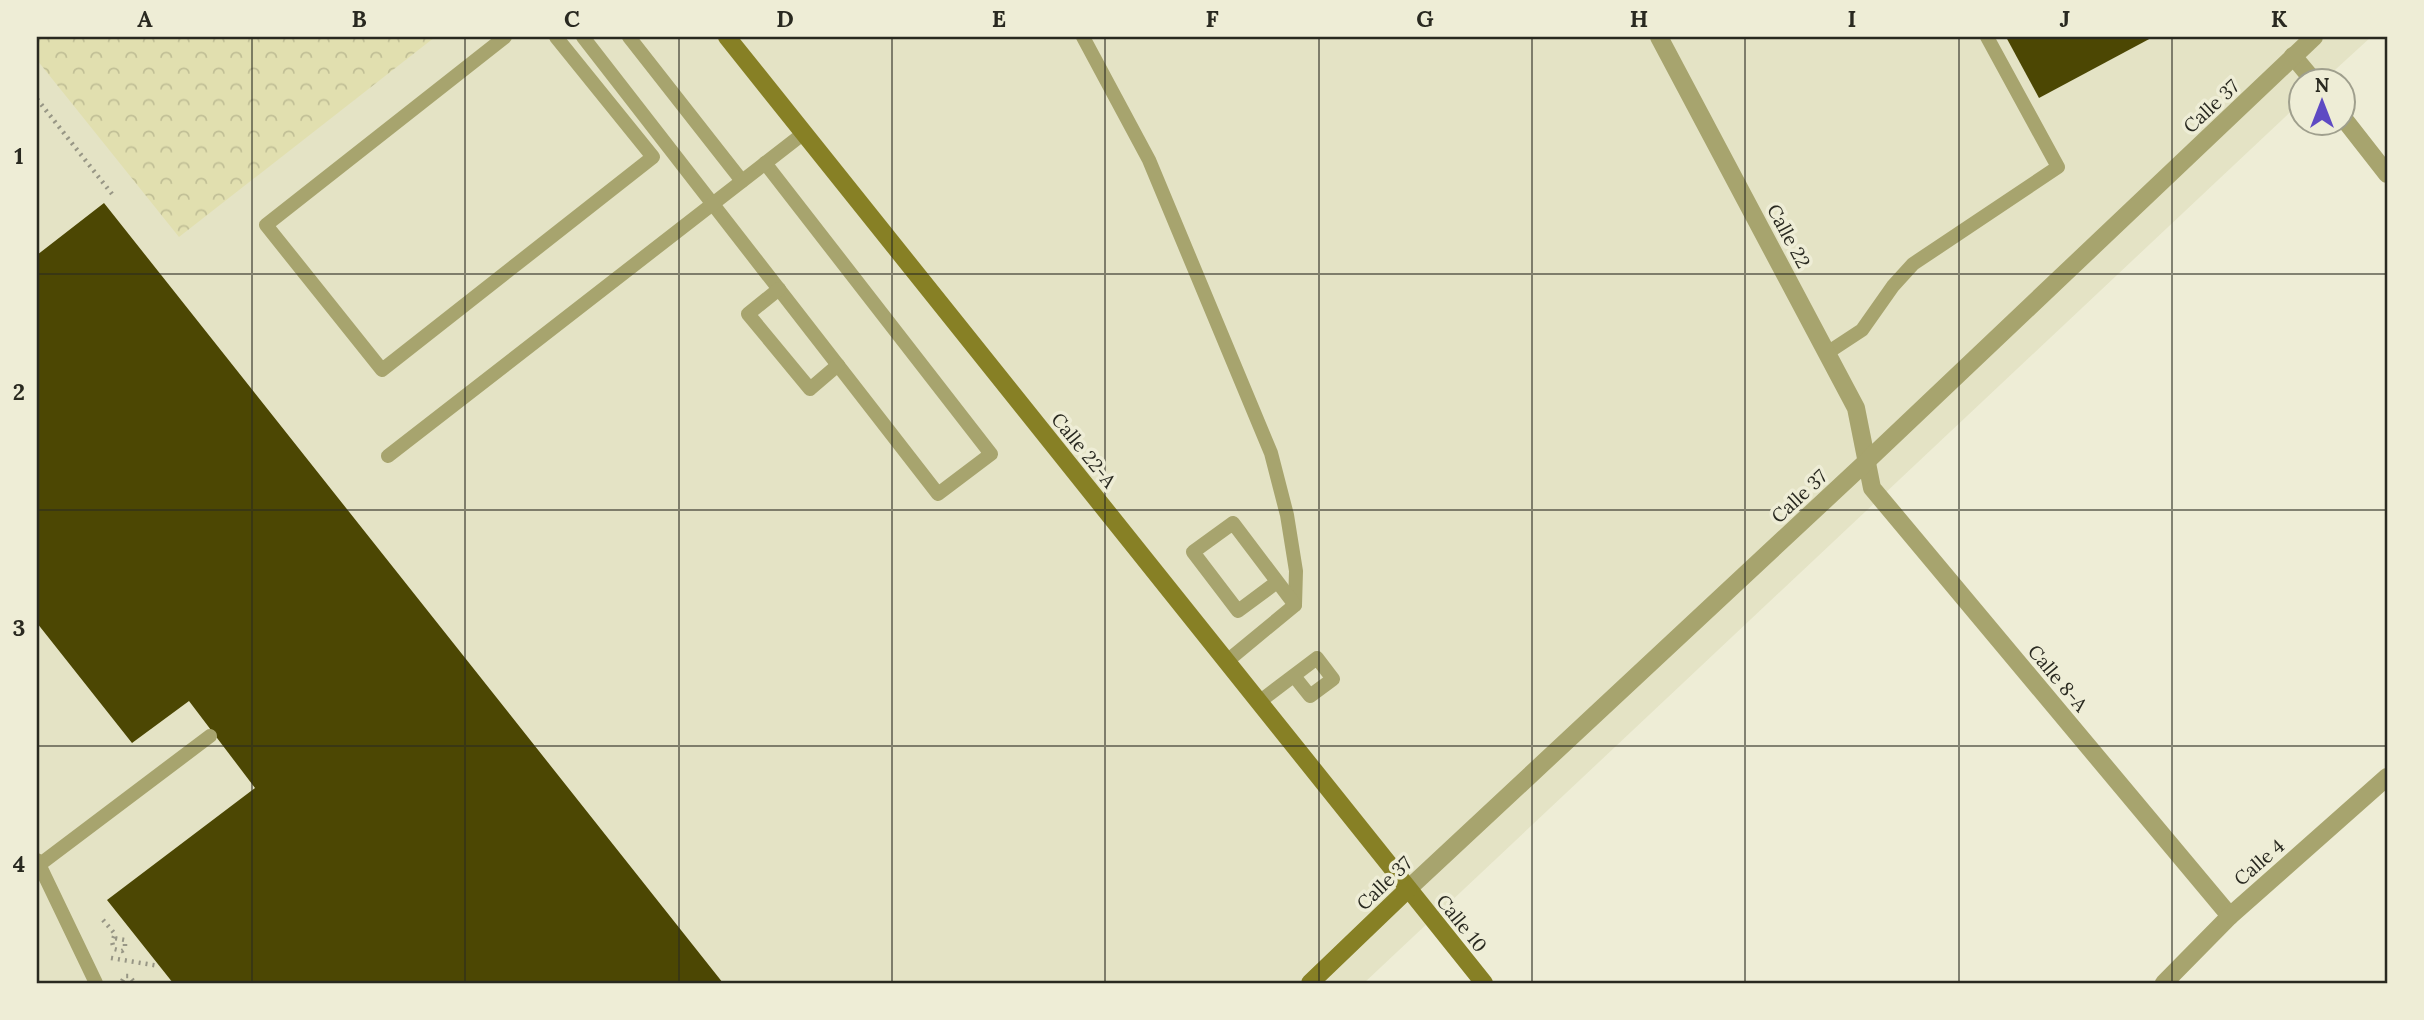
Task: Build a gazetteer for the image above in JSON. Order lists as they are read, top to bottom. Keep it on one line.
{"streets":{"street":["Calle 37","Calle 22","Calle 22-A","Calle 8-A","Calle 4","Calle 10"]},"crossings":[["Calle 37","Calle 22"],["Calle 37","Calle 22-A"],["Calle 37","Calle 8-A"],["Calle 37","Calle 10"],["Calle 22","Calle 8-A"],["Calle 22-A","Calle 10"],["Calle 8-A","Calle 4"]],"north":"top","grid":{"columns":["A","B","C","D","E","F","G","H","I","J","K"],"rows":["1","2","3","4"]}}
